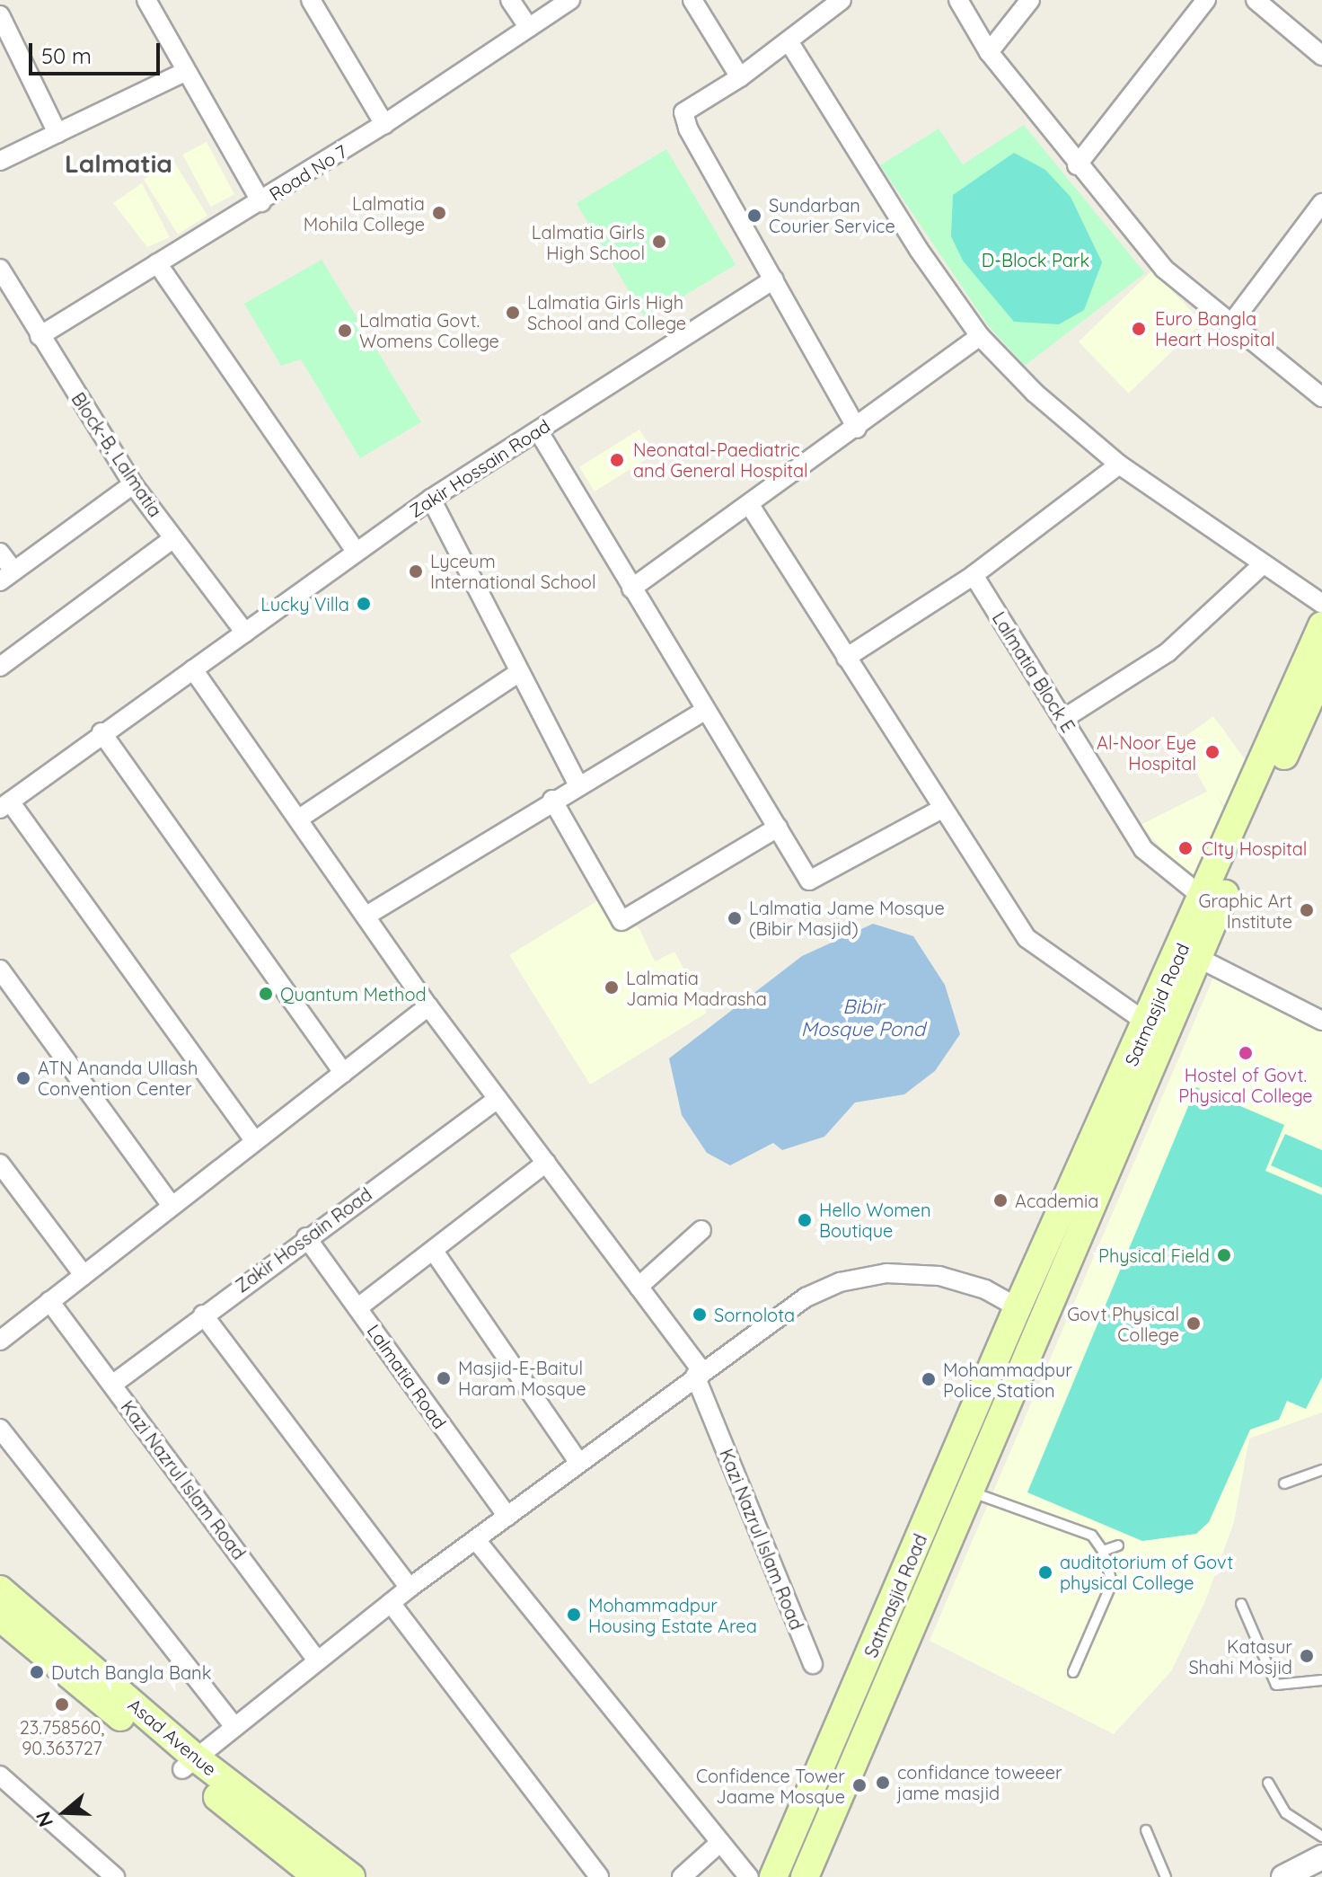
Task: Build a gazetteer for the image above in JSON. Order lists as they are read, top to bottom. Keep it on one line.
{"streets":{"main road":["Satmasjid Road","Asad Avenue"],"street":["Road No 7","Block-B, Lalmatia","Zakir Hossain Road","Lalmatia Block E","Lalmatia Road","Kazi Nazrul Islam Road"]},"crossings":[["Road No 7","Block-B, Lalmatia"],["Block-B, Lalmatia","Zakir Hossain Road"],["Zakir Hossain Road","Lalmatia Road"],["Zakir Hossain Road","Kazi Nazrul Islam Road"],["Lalmatia Block E","Satmasjid Road"]],"districts":["Lalmatia"],"water":["Bibir Mosque Pond"],"parks":["D-Block Park"],"places":["Lalmatia Mohila College","Sundarban Courier Service","Lalmatia Girls High School","Lalmatia Girls High School and College","Euro Bangla Heart Hospital","Lalmatia Govt. Womens College","Neonatal-Paediatric and General Hospital","Lyceum International School","Lucky Villa","Al-Noor Eye Hospital","CIty Hospital","Graphic Art Institute","Lalmatia Jame Mosque (Bibir Masjid)","Lalmatia Jamia Madrasha","Quantum Method","Hostel of Govt. Physical College","ATN Ananda Ullash Convention Center","Academia","Hello Women Boutique","Physical Field","Sornolota","Govt Physical College","Masjid-E-Baitul Haram Mosque","Mohammadpur Police Station","auditotorium of Govt physical College","Mohammadpur Housing Estate Area","Katasur Shahi Mosjid","Dutch Bangla Bank","23.758560, 90.363727","confidance toweeer jame masjid","Confidence Tower Jaame Mosque"],"scale_bar":"50 m","north":"left"}
